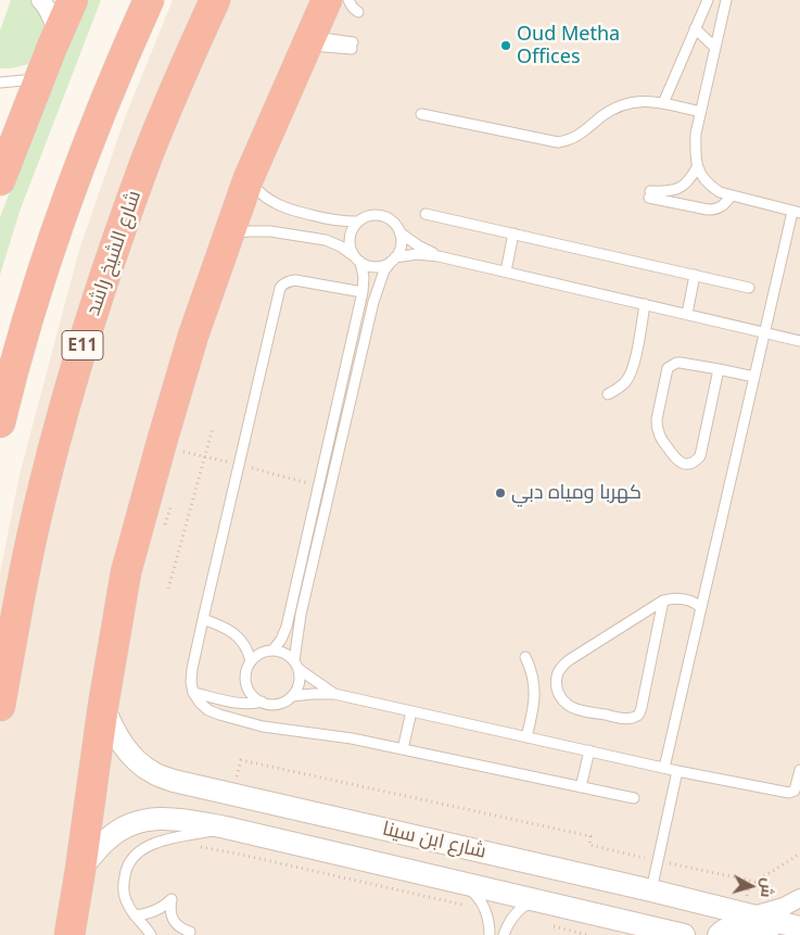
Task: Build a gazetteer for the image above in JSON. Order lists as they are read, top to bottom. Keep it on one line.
{"streets":{"highway":["شارع الشيخ راشد","E11"],"street":["شارع ابن سينا"]},"places":["Oud Metha Offices","كهربا ومياه دبي"],"north":"right"}
